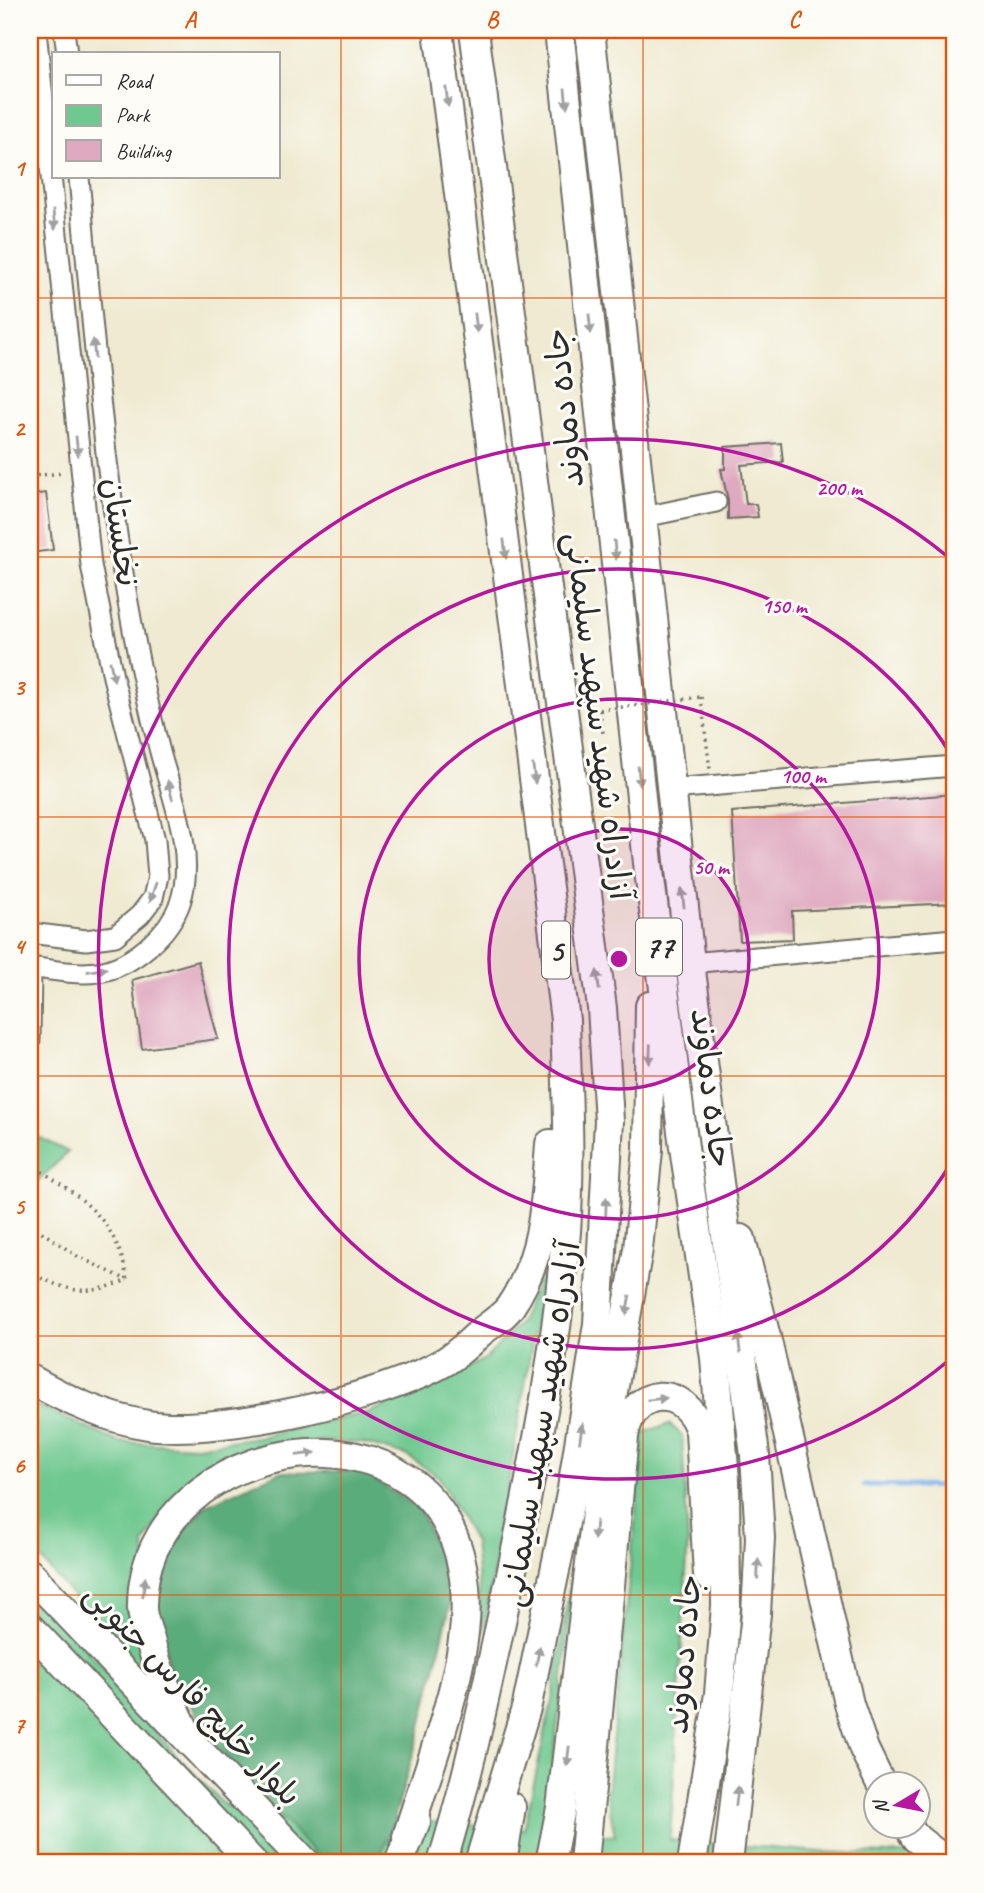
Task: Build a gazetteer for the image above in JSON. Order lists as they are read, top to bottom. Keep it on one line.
{"streets":{"highway":["جاده دماوند","آزادراه شهید سپهبد سلیمانی","77","5","بلوار خلیج فارس جنوبی"],"street":["نخلستان"]},"legend":["Road","Park","Building"],"north":"left","grid":{"columns":["A","B","C"],"rows":["1","2","3","4","5","6","7"]},"rings":["200 m","150 m","100 m","50 m"]}
